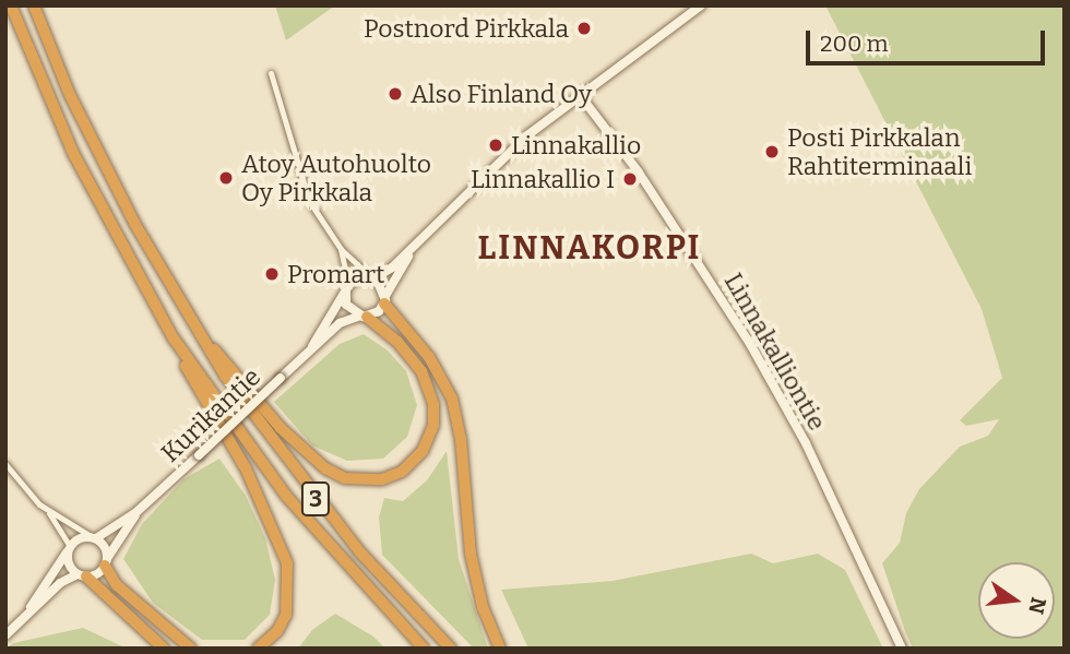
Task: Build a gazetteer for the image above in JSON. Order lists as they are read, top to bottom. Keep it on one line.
{"streets":{"highway":["3"],"main road":["Linnakalliontie","Kurikantie"]},"districts":["LINNAKORPI"],"places":["Postnord Pirkkala","Also Finland Oy","Linnakallio","Posti Pirkkalan Rahtiterminaali","Atoy Autohuolto Oy Pirkkala","Linnakallio I","Promart"],"scale_bar":"200 m","north":"right"}
